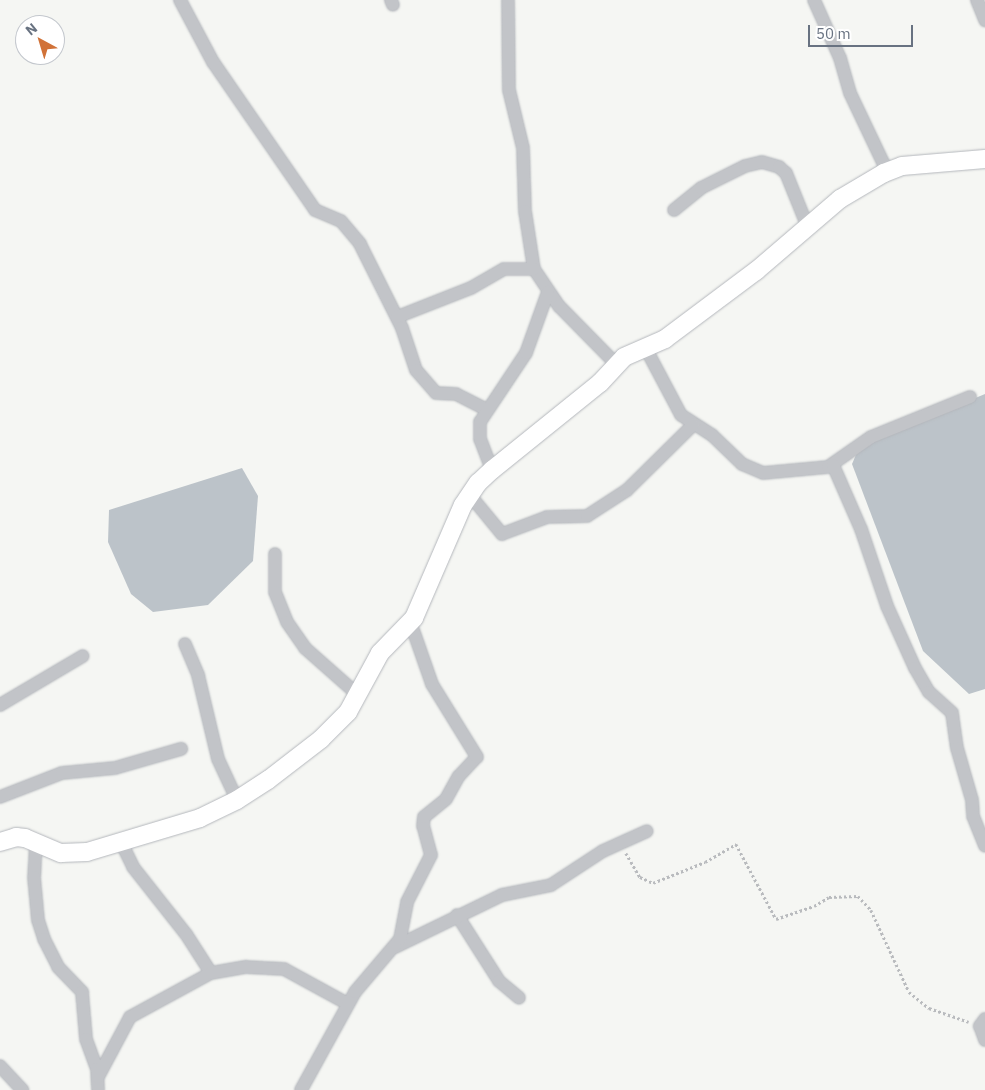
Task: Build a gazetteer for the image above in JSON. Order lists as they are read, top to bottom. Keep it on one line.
{"scale_bar":"50 m","north":"top left"}
